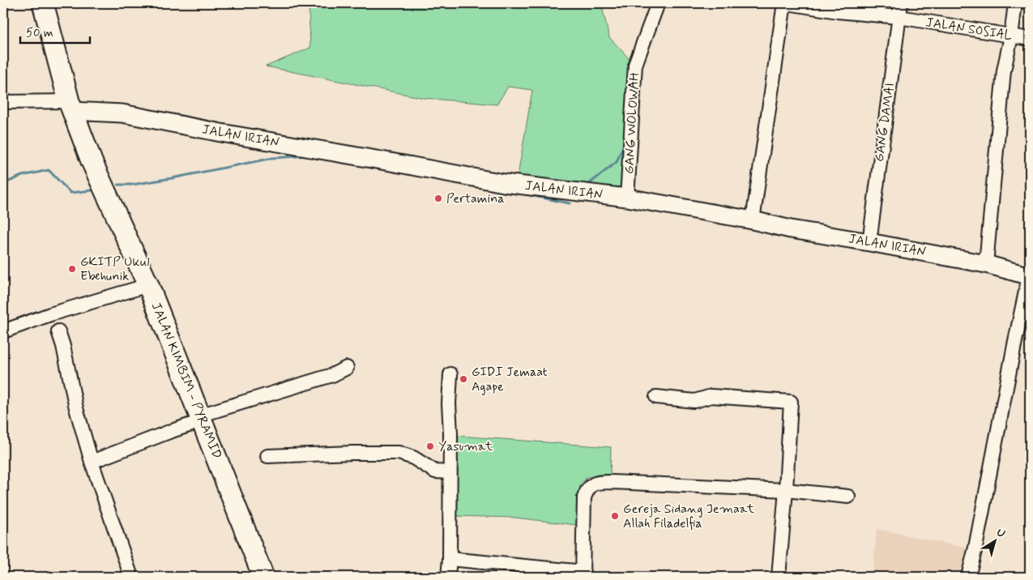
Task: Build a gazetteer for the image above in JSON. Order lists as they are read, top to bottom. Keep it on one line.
{"streets":{"highway":["JALAN KIMBIM - PYRAMID"],"main road":["JALAN IRIAN"],"street":["JALAN SOSIAL","GANG DAMAI","GANG WOLOWAH"]},"crossings":[["JALAN SOSIAL","GANG DAMAI"],["GANG DAMAI","JALAN IRIAN"],["GANG WOLOWAH","JALAN IRIAN"],["JALAN IRIAN","JALAN KIMBIM - PYRAMID"]],"places":["Pertamina","GKITP Ukul Ebehunik","GIDI Jemaat Agape","Yasumat","Gereja Sidang Jemaat Allah Filadelfia"],"scale_bar":"50 m","north":"top right"}
